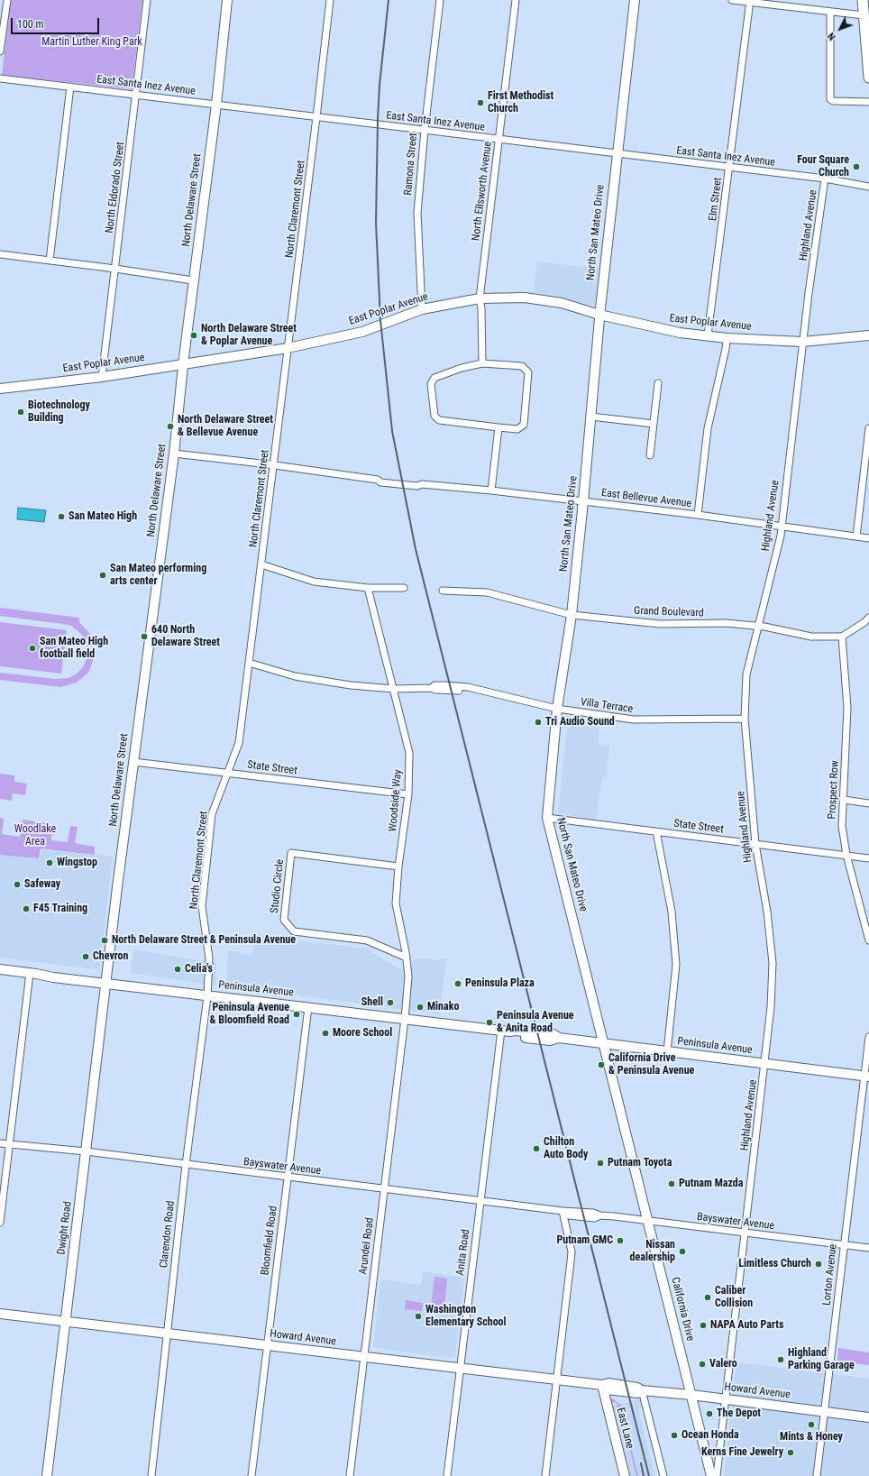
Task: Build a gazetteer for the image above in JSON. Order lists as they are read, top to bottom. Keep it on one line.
{"streets":{"main road":["North Delaware Street","North San Mateo Drive","East Poplar Avenue","Peninsula Avenue","Dwight Road","California Drive","Howard Avenue","East Lane"],"street":["East Santa Inez Avenue","Ramona Street","North Eldorado Street","North Ellsworth Avenue","Elm Street","North Claremont Street","Highland Avenue","East Bellevue Avenue","Grand Boulevard","Villa Terrace","State Street","Prospect Row","Woodside Way","Studio Circle","Bayswater Avenue","Clarendon Road","Bloomfield Road","Arundel Road","Anita Road","Lorton Avenue"]},"crossings":[["East Santa Inez Avenue","Ramona Street"],["East Santa Inez Avenue","North Eldorado Street"],["East Santa Inez Avenue","North Ellsworth Avenue"],["East Santa Inez Avenue","Elm Street"],["East Santa Inez Avenue","North Delaware Street"],["East Santa Inez Avenue","North Claremont Street"],["East Santa Inez Avenue","Highland Avenue"],["East Santa Inez Avenue","North San Mateo Drive"],["Ramona Street","East Poplar Avenue"],["North Eldorado Street","East Poplar Avenue"],["North Ellsworth Avenue","East Poplar Avenue"],["Elm Street","East Poplar Avenue"],["North Delaware Street","East Poplar Avenue"],["North Delaware Street","East Bellevue Avenue"],["North Delaware Street","State Street"],["North Delaware Street","Peninsula Avenue"],["North Delaware Street","Dwight Road"],["North Claremont Street","East Poplar Avenue"],["North Claremont Street","East Bellevue Avenue"],["North Claremont Street","Villa Terrace"],["North Claremont Street","State Street"],["North Claremont Street","Peninsula Avenue"],["North Claremont Street","Clarendon Road"],["Highland Avenue","East Poplar Avenue"],["Highland Avenue","East Bellevue Avenue"],["Highland Avenue","Grand Boulevard"],["Highland Avenue","Villa Terrace"],["Highland Avenue","State Street"],["Highland Avenue","Peninsula Avenue"],["Highland Avenue","Bayswater Avenue"],["Highland Avenue","Howard Avenue"],["North San Mateo Drive","East Poplar Avenue"],["North San Mateo Drive","East Bellevue Avenue"],["North San Mateo Drive","Grand Boulevard"],["North San Mateo Drive","Villa Terrace"],["North San Mateo Drive","State Street"],["North San Mateo Drive","Peninsula Avenue"],["North San Mateo Drive","California Drive"],["Grand Boulevard","Prospect Row"],["Villa Terrace","Woodside Way"],["State Street","Prospect Row"],["State Street","Woodside Way"],["Woodside Way","Studio Circle"],["Woodside Way","Peninsula Avenue"],["Woodside Way","Arundel Road"],["Peninsula Avenue","Dwight Road"],["Peninsula Avenue","Clarendon Road"],["Peninsula Avenue","Bloomfield Road"],["Peninsula Avenue","Arundel Road"],["Peninsula Avenue","Anita Road"],["Peninsula Avenue","Lorton Avenue"],["Peninsula Avenue","California Drive"],["Bayswater Avenue","Dwight Road"],["Bayswater Avenue","Clarendon Road"],["Bayswater Avenue","Bloomfield Road"],["Bayswater Avenue","Arundel Road"],["Bayswater Avenue","Anita Road"],["Bayswater Avenue","Lorton Avenue"],["Bayswater Avenue","California Drive"],["Dwight Road","Howard Avenue"],["Clarendon Road","Howard Avenue"],["Bloomfield Road","Howard Avenue"],["Arundel Road","Howard Avenue"],["Anita Road","Howard Avenue"],["Lorton Avenue","Howard Avenue"],["California Drive","Howard Avenue"],["Howard Avenue","East Lane"]],"parks":["Martin Luther King Park","Woodlake Area"],"places":["First Methodist Church","Four Square Church","North Delaware Street & Poplar Avenue","Biotechnology Building","North Delaware Street & Bellevue Avenue","San Mateo High","San Mateo performing arts center","640 North Delaware Street","San Mateo High football field","Tri Audio Sound","Wingstop","Safeway","F45 Training","North Delaware Street & Peninsula Avenue","Chevron","Celia's","Peninsula Plaza","Shell","Minako","Peninsula Avenue & Bloomfield Road","Peninsula Avenue & Anita Road","Moore School","California Drive & Peninsula Avenue","Chilton Auto Body","Putnam Toyota","Putnam Mazda","Putnam GMC","Nissan dealership","Limitless Church","Caliber Collision","Washington Elementary School","NAPA Auto Parts","Highland Parking Garage","Valero","The Depot","Mints & Honey","Ocean Honda","Kerns Fine Jewelry"],"scale_bar":"100 m","north":"bottom left"}
